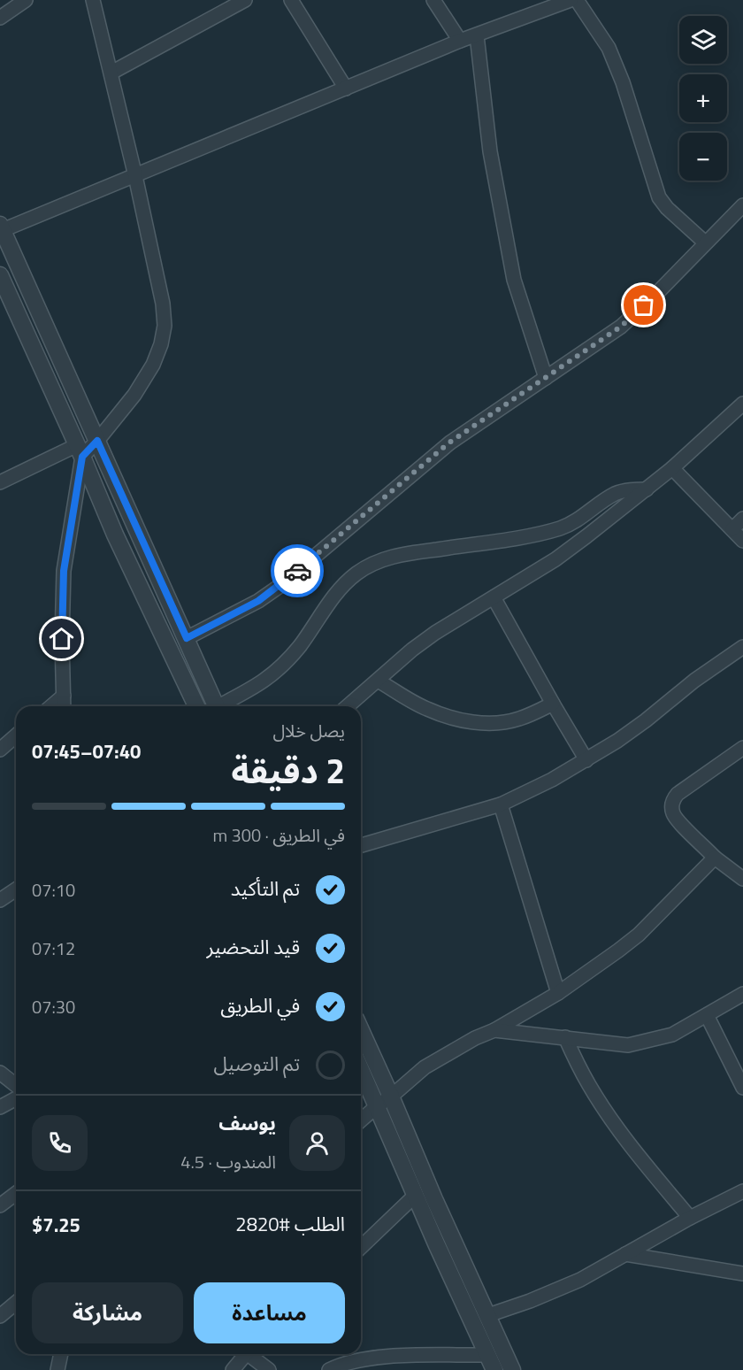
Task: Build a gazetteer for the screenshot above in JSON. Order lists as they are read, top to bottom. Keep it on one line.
{"page":{"map_buttons":["+","−"],"heading":["2 دقيقة","يصل خلال","07:40–07:45"],"panel":["يوسف","المندوب · 4.5","الطلب #2820","$7.25"],"bar":"في الطريق · 300 m","list":[["تم التأكيد","07:10"],["قيد التحضير","07:12"],["في الطريق","07:30"],"تم التوصيل"],"buttons":["مساعدة","مشاركة"]}}
